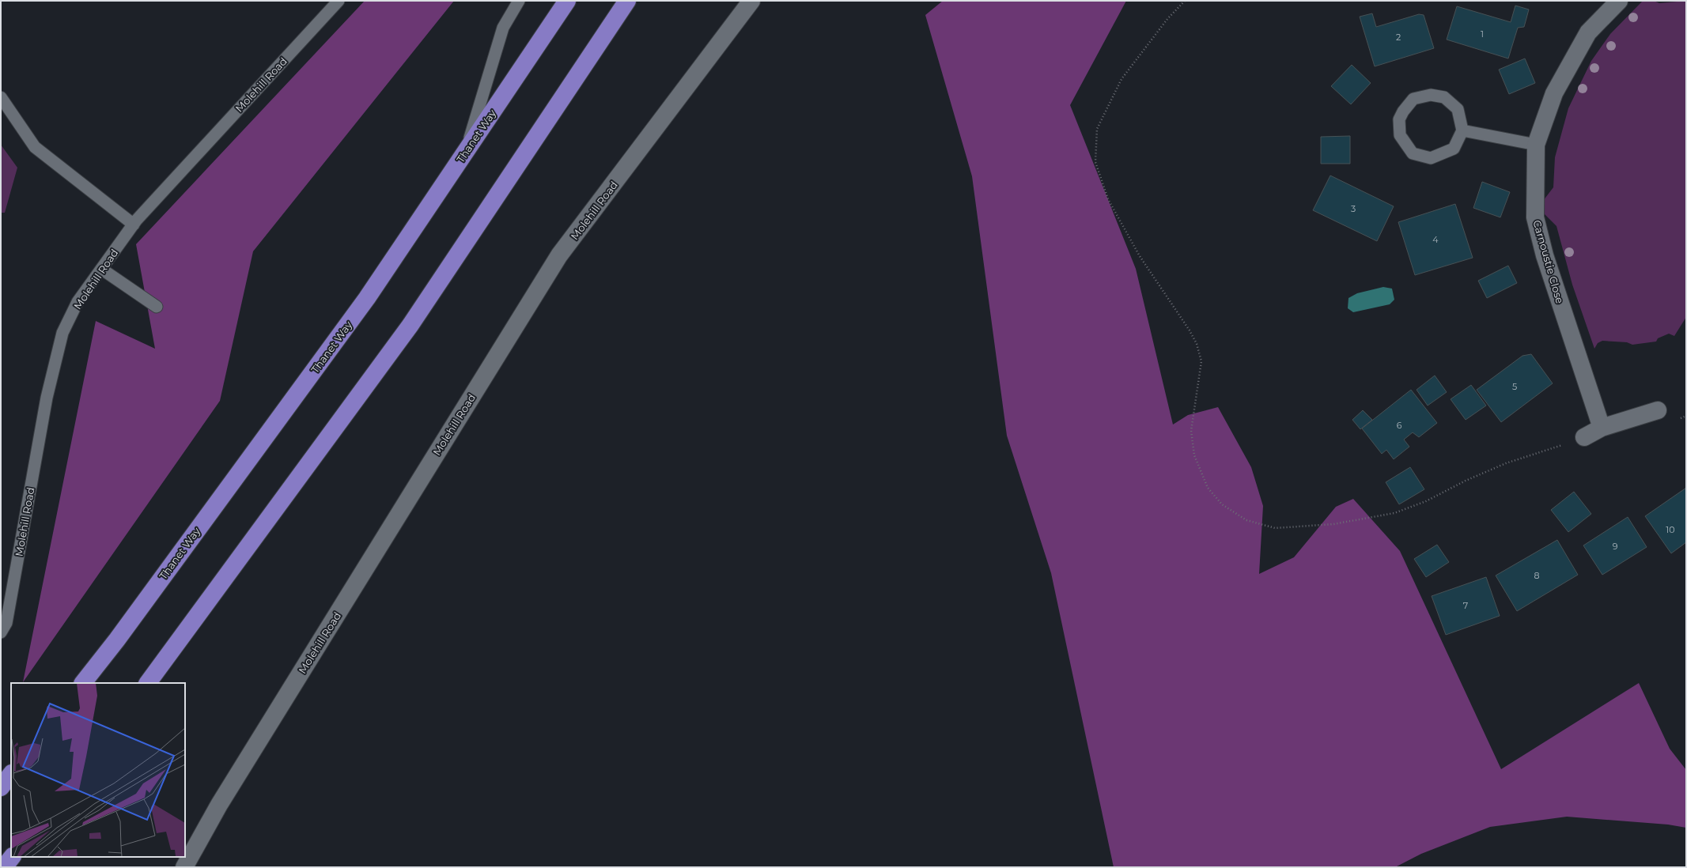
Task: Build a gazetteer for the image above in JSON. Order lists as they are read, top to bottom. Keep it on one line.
{"streets":{"highway":["Thanet Way"],"street":["Molehill Road","Carnoustie Close"]},"house_numbers":["1","2","3","4","5","6","10","9","8","7"]}
